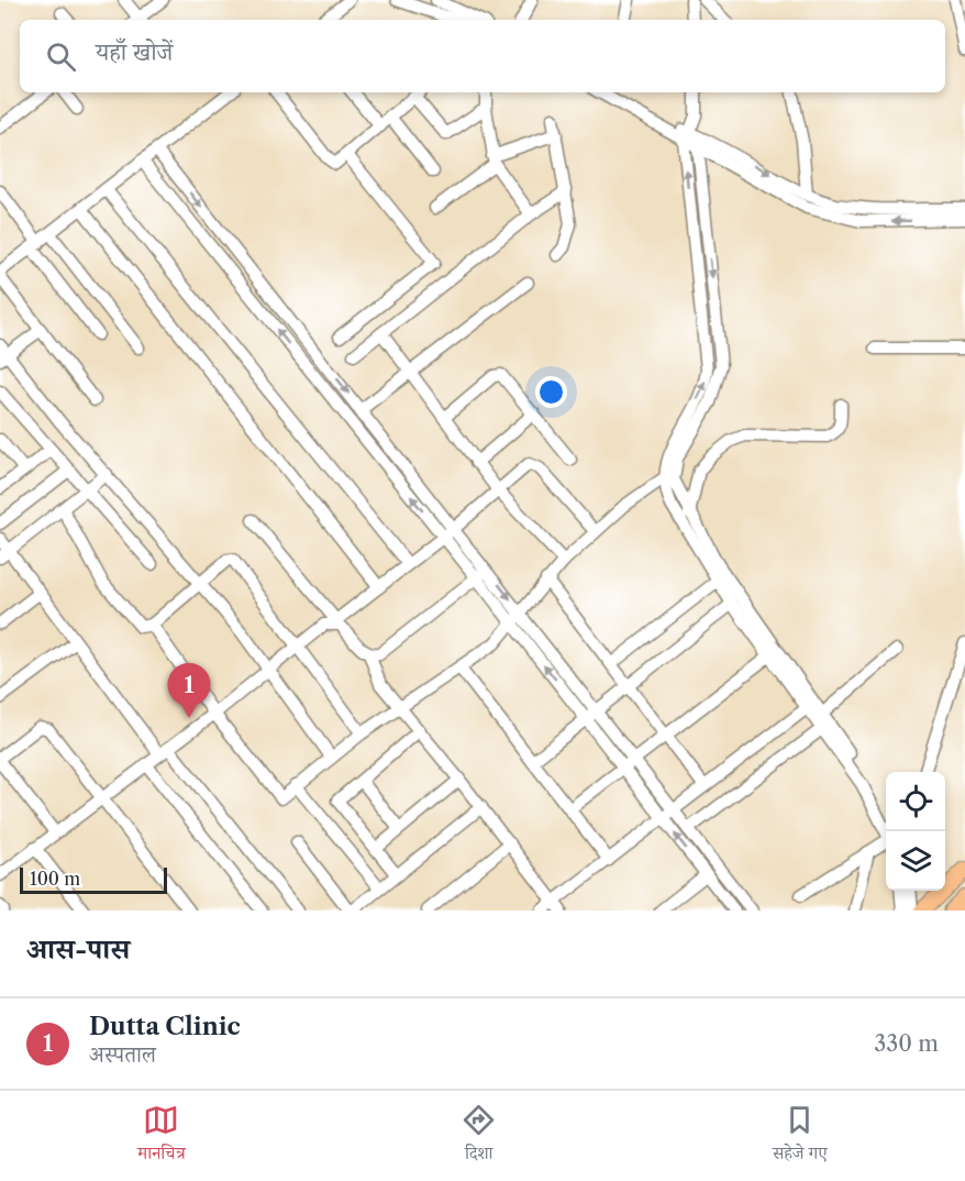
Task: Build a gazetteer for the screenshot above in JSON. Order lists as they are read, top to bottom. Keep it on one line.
{"scale_bar":"100 m","page":{"search":"यहाँ खोजें","pins":"1","scale":"100 m","heading":"आस-पास","list":[{"mark":"1","name":"Dutta Clinic","note":"अस्पताल","value":"330 m"}],"nav":["मानचित्र","दिशा","सहेजे गए"]}}
